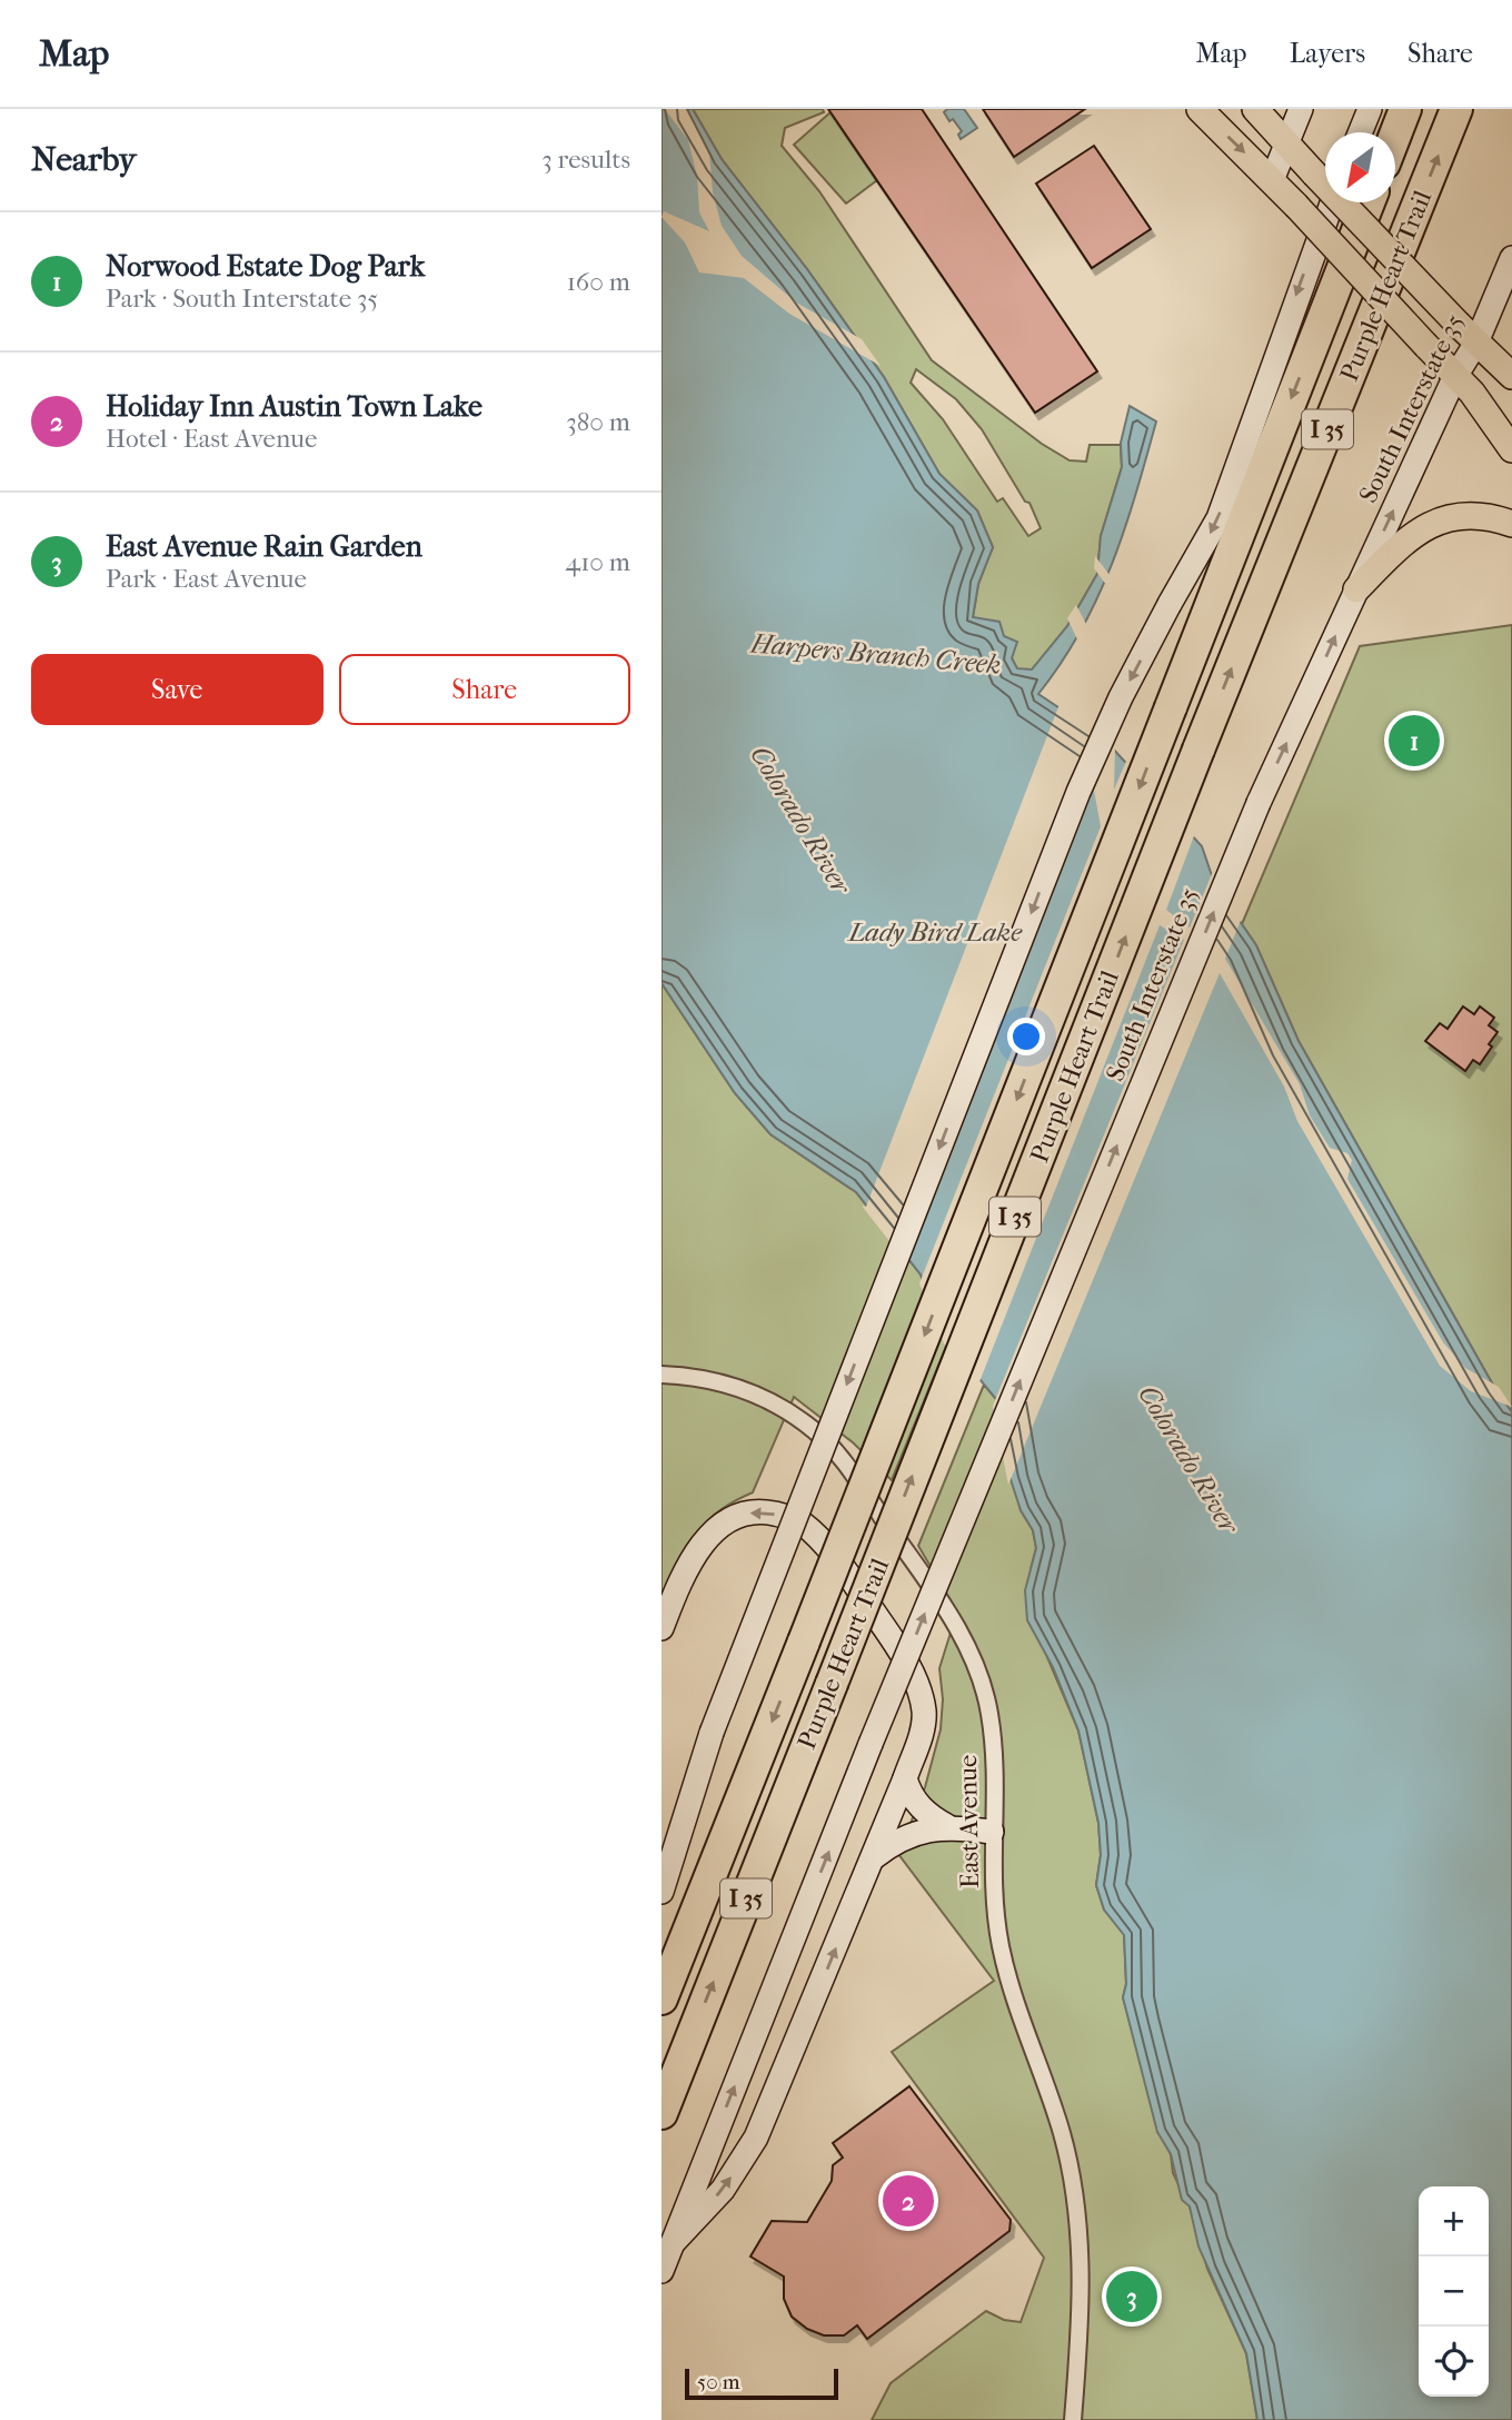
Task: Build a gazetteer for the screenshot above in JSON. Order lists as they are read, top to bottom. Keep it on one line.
{"streets":{"highway":["Purple Heart Trail","I 35"],"main road":["South Interstate 35"],"street":["East Avenue"]},"water":["Harpers Branch Creek","Colorado River","Lady Bird Lake"],"scale_bar":"50 m","north":"bottom left","page":{"header":"Map","nav":["Map","Layers","Share"],"heading":["Nearby","3 results"],"list":[{"mark":"1","name":"Norwood Estate Dog Park","note":"Park · South Interstate 35","value":"160 m"},{"mark":"2","name":"Holiday Inn Austin Town Lake","note":"Hotel · East Avenue","value":"380 m"},{"mark":"3","name":"East Avenue Rain Garden","note":"Park · East Avenue","value":"410 m"}],"buttons":["Save","Share"],"pins":["1","2","3"],"map_buttons":["+","−"],"scale":"50 m"}}
